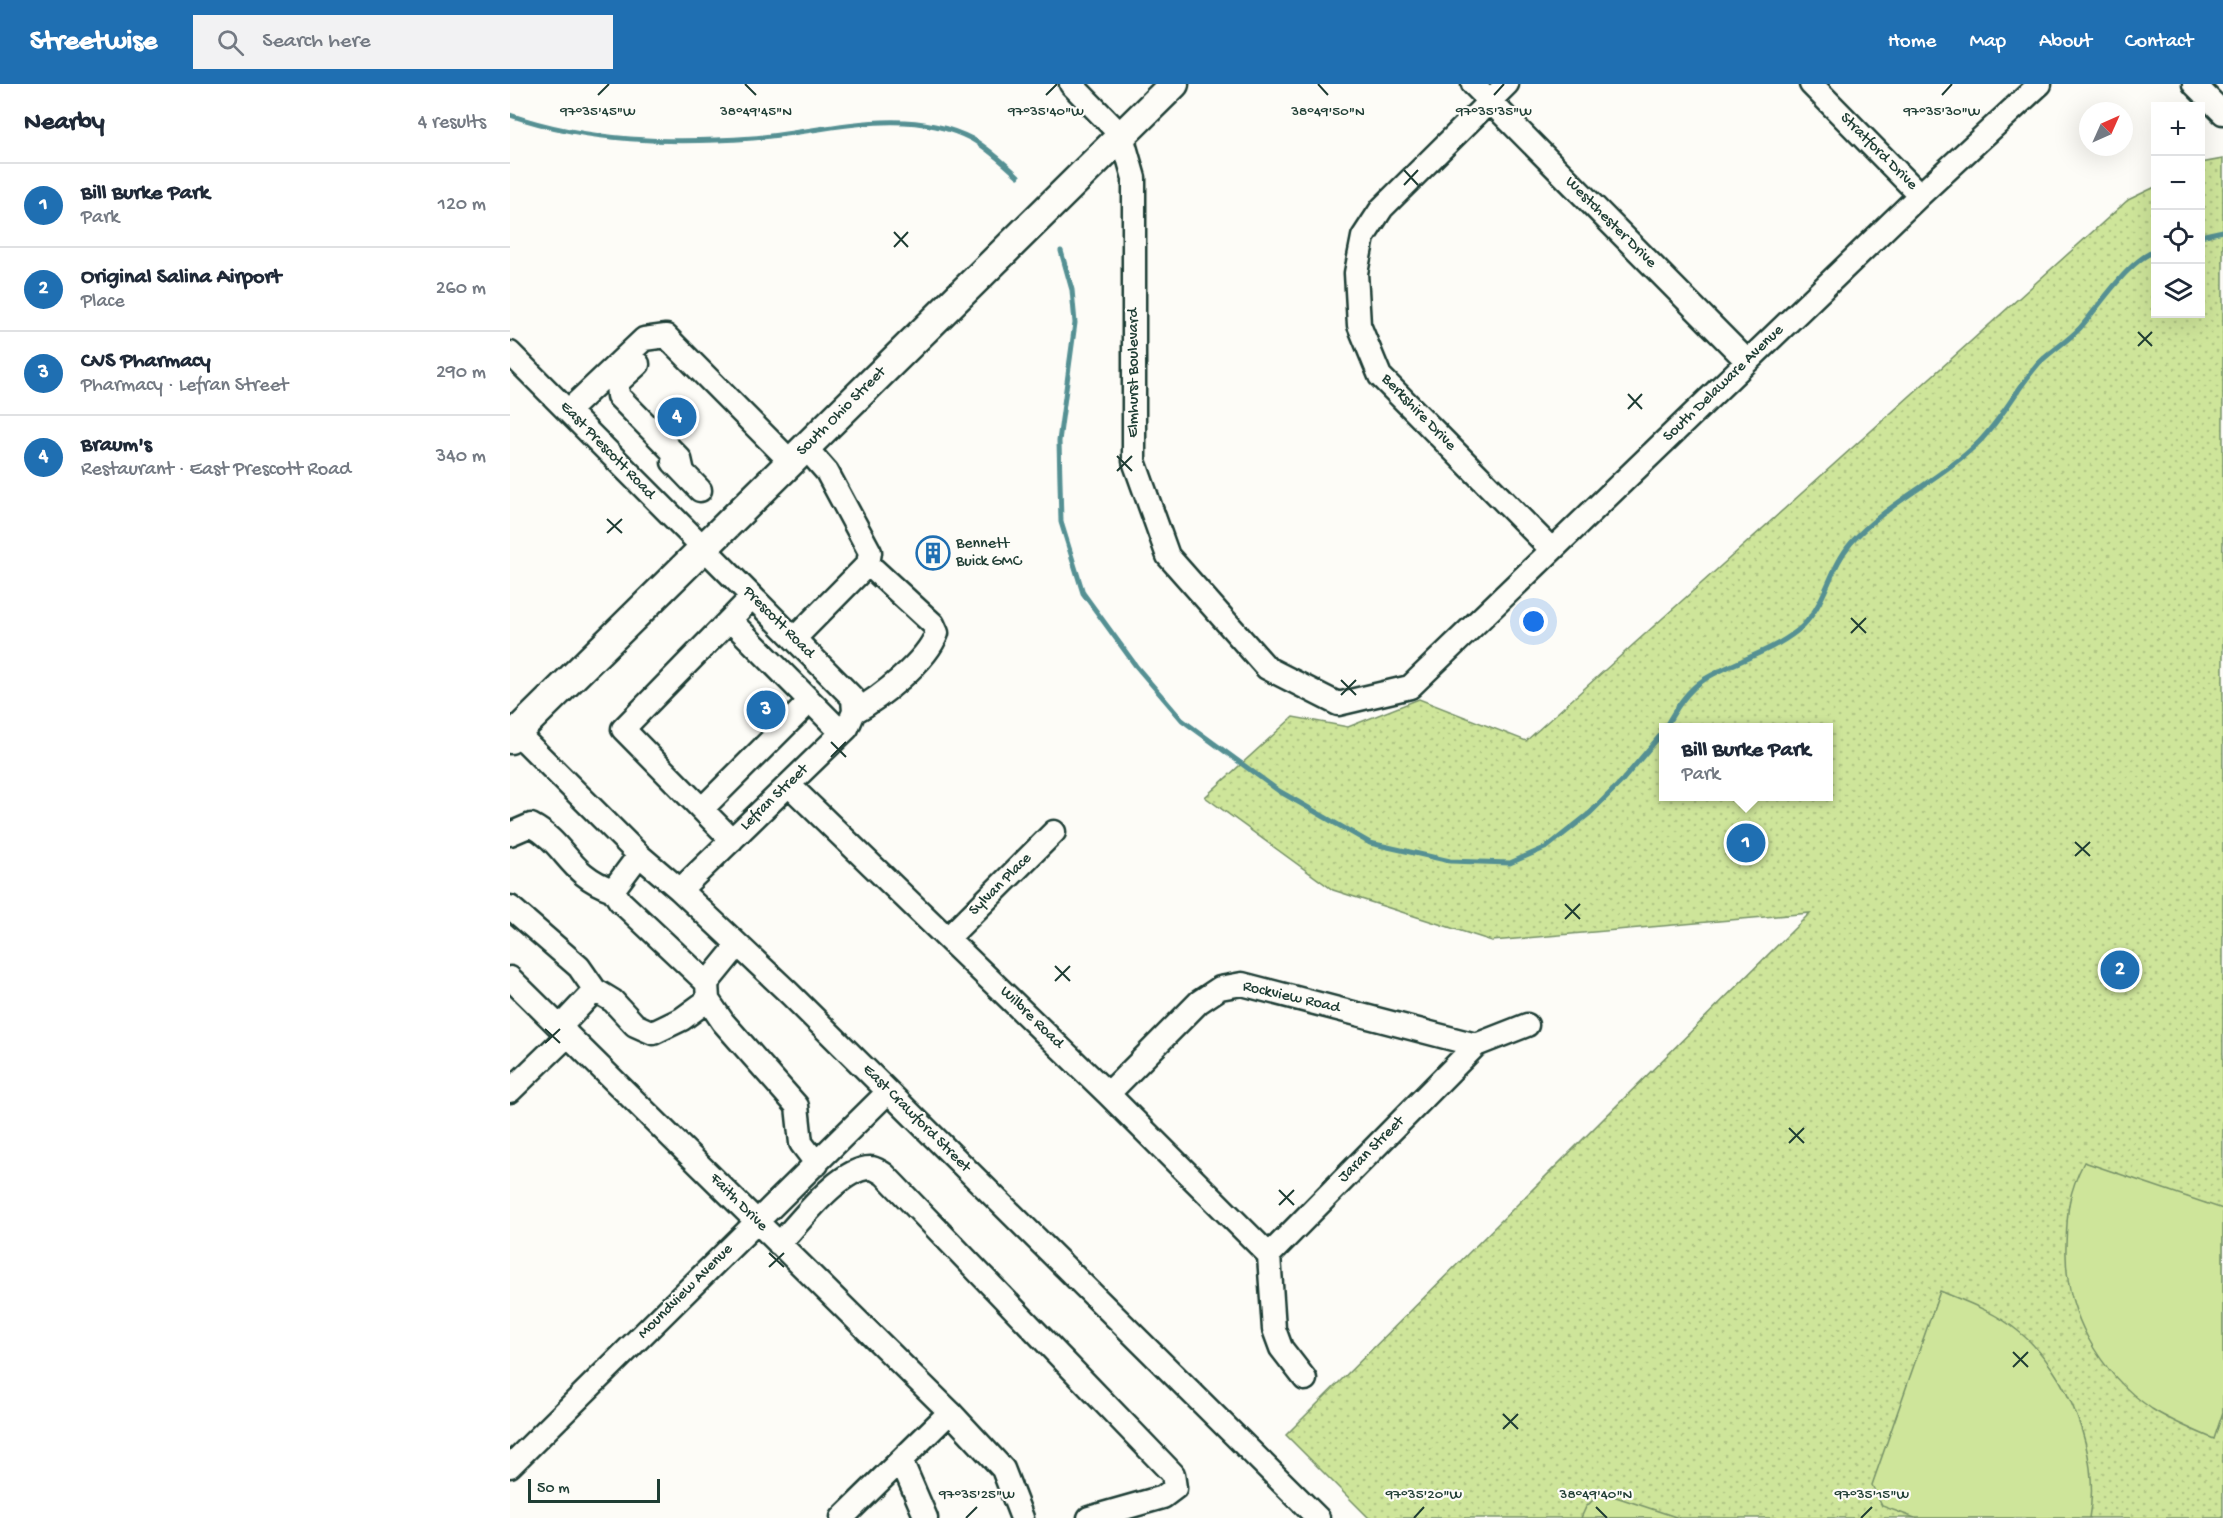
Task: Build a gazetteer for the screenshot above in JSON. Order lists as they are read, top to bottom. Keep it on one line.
{"streets":{"main road":["South Ohio Street"],"street":["Stratford Drive","Westchester Drive","Elmhurst Boulevard","South Delaware Avenue","Berkshire Drive","East Prescott Road","Prescott Road","Lefran Street","Sylvan Place","Rockview Road","Wilbre Road","East Crawford Street","Jaran Street","Faith Drive","Moundview Avenue"]},"crossings":[["Stratford Drive","South Delaware Avenue"],["Westchester Drive","South Delaware Avenue"],["Westchester Drive","Berkshire Drive"],["Elmhurst Boulevard","South Delaware Avenue"],["Elmhurst Boulevard","South Ohio Street"],["South Delaware Avenue","Berkshire Drive"],["South Ohio Street","East Prescott Road"],["South Ohio Street","Prescott Road"],["South Ohio Street","East Crawford Street"],["East Prescott Road","Prescott Road"],["Prescott Road","Lefran Street"],["Lefran Street","Wilbre Road"],["Lefran Street","East Crawford Street"],["Sylvan Place","Wilbre Road"],["Rockview Road","Wilbre Road"],["Rockview Road","Jaran Street"],["Wilbre Road","Jaran Street"],["East Crawford Street","Moundview Avenue"],["Faith Drive","Moundview Avenue"]],"places":{"building":["Bennett Buick GMC"]},"scale_bar":"50 m","north":"top right","page":{"header":"Streetwise","search":"Search here","nav":["Home","Map","About","Contact"],"heading":["Nearby","4 results"],"map_buttons":["+","−"],"list":[{"mark":"1","name":"Bill Burke Park","note":"Park","value":"120 m"},{"mark":"2","name":"Original Salina Airport","note":"Place","value":"260 m"},{"mark":"3","name":"CVS Pharmacy","note":"Pharmacy · Lefran Street","value":"290 m"},{"mark":"4","name":"Braum's","note":"Restaurant · East Prescott Road","value":"340 m"}],"pins":["4","3","1","2"],"popup":["Bill Burke Park","Park"],"scale":"50 m"},"coordinates":["97°35'45\"W","38°49'45\"N","97°35'40\"W","38°49'50\"N","97°35'35\"W","97°35'30\"W","97°35'20\"W","97°35'15\"W","97°35'25\"W","38°49'40\"N"]}
